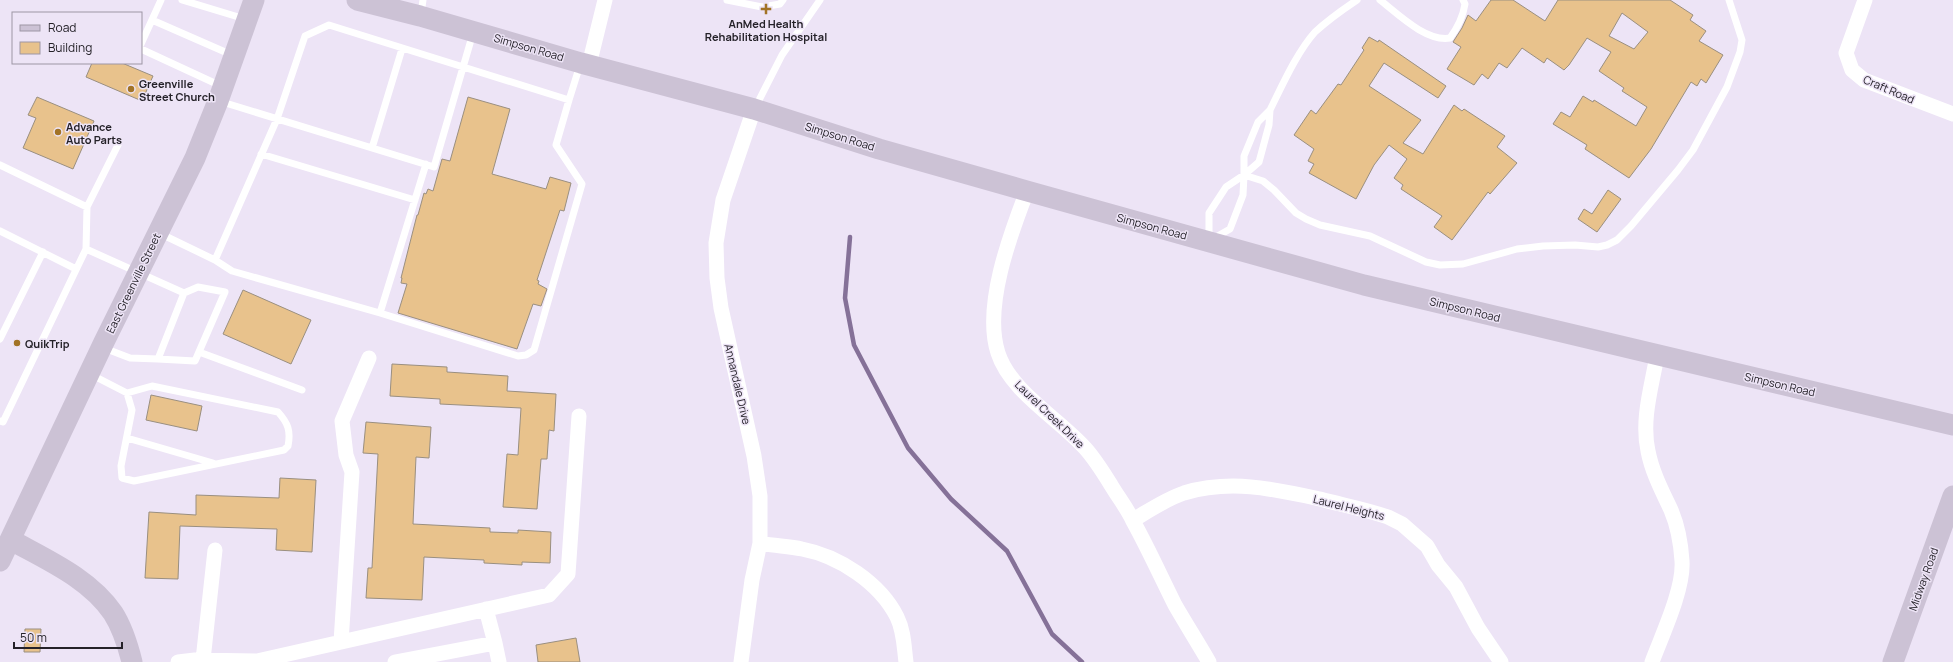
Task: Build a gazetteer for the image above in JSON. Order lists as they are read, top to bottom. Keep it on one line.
{"streets":{"street":["Simpson Road","Craft Road","East Greenville Street","Annandale Drive","Laurel Creek Drive","Laurel Heights","Midway Road"]},"crossings":[["Simpson Road","Annandale Drive"],["Simpson Road","Laurel Creek Drive"],["Laurel Creek Drive","Laurel Heights"]],"places":{"health":["AnMed Health Rehabilitation Hospital"],"other":["Greenville Street Church","Advance Auto Parts","QuikTrip"]},"legend":["Road","Building"],"scale_bar":"50 m"}
